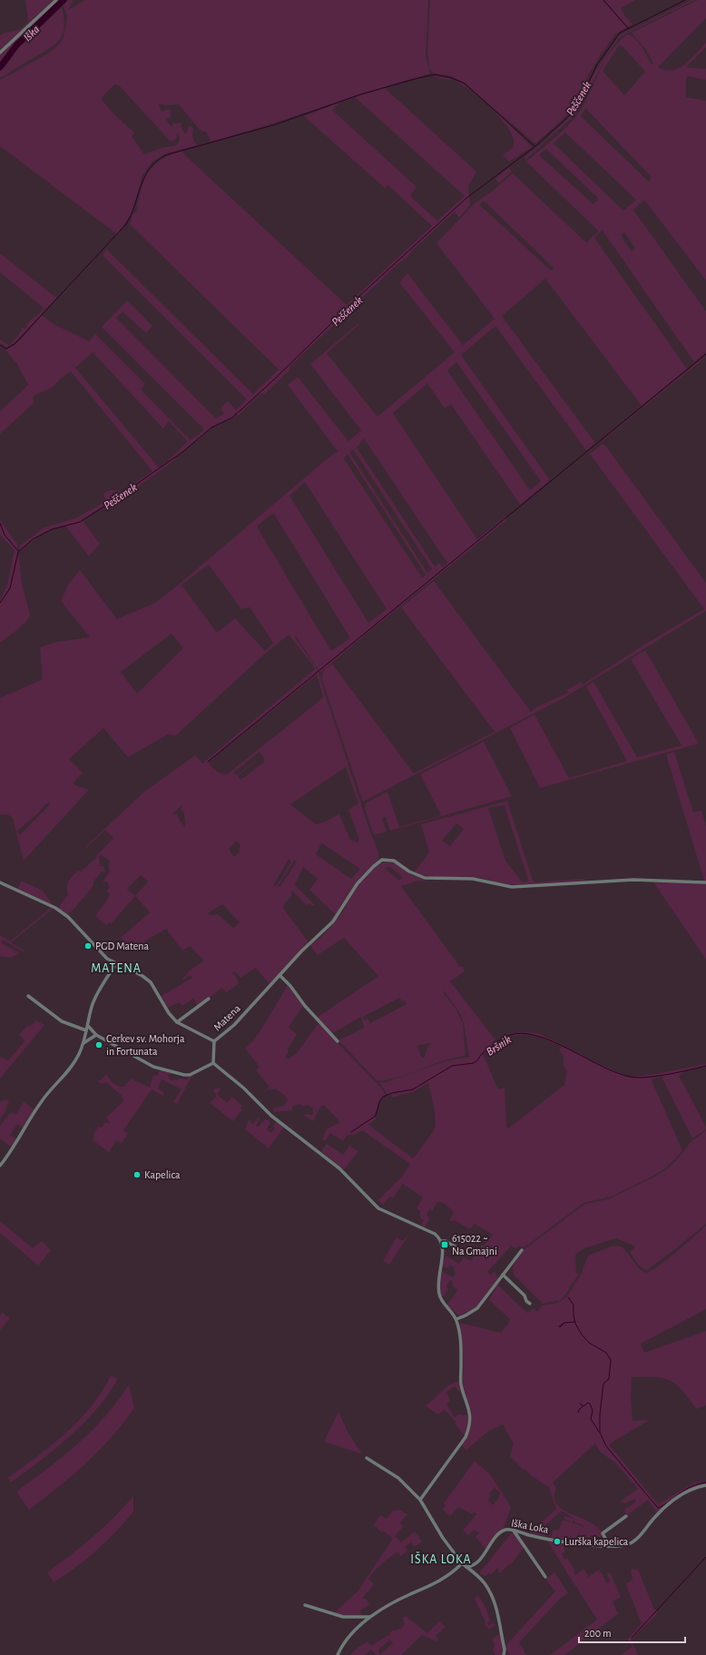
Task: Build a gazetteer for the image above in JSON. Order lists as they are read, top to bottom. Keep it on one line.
{"streets":{"street":["Matena","Iška Loka"]},"districts":["MATENA","IŠKA LOKA"],"water":["Iška","Peščenek","Bršnik"],"places":{"other":["PGD Matena","Cerkev sv. Mohorja in Fortunata","Kapelica","Lurška kapelica"],"transit":["615022 ~ Na Gmajni"]},"scale_bar":"200 m"}
